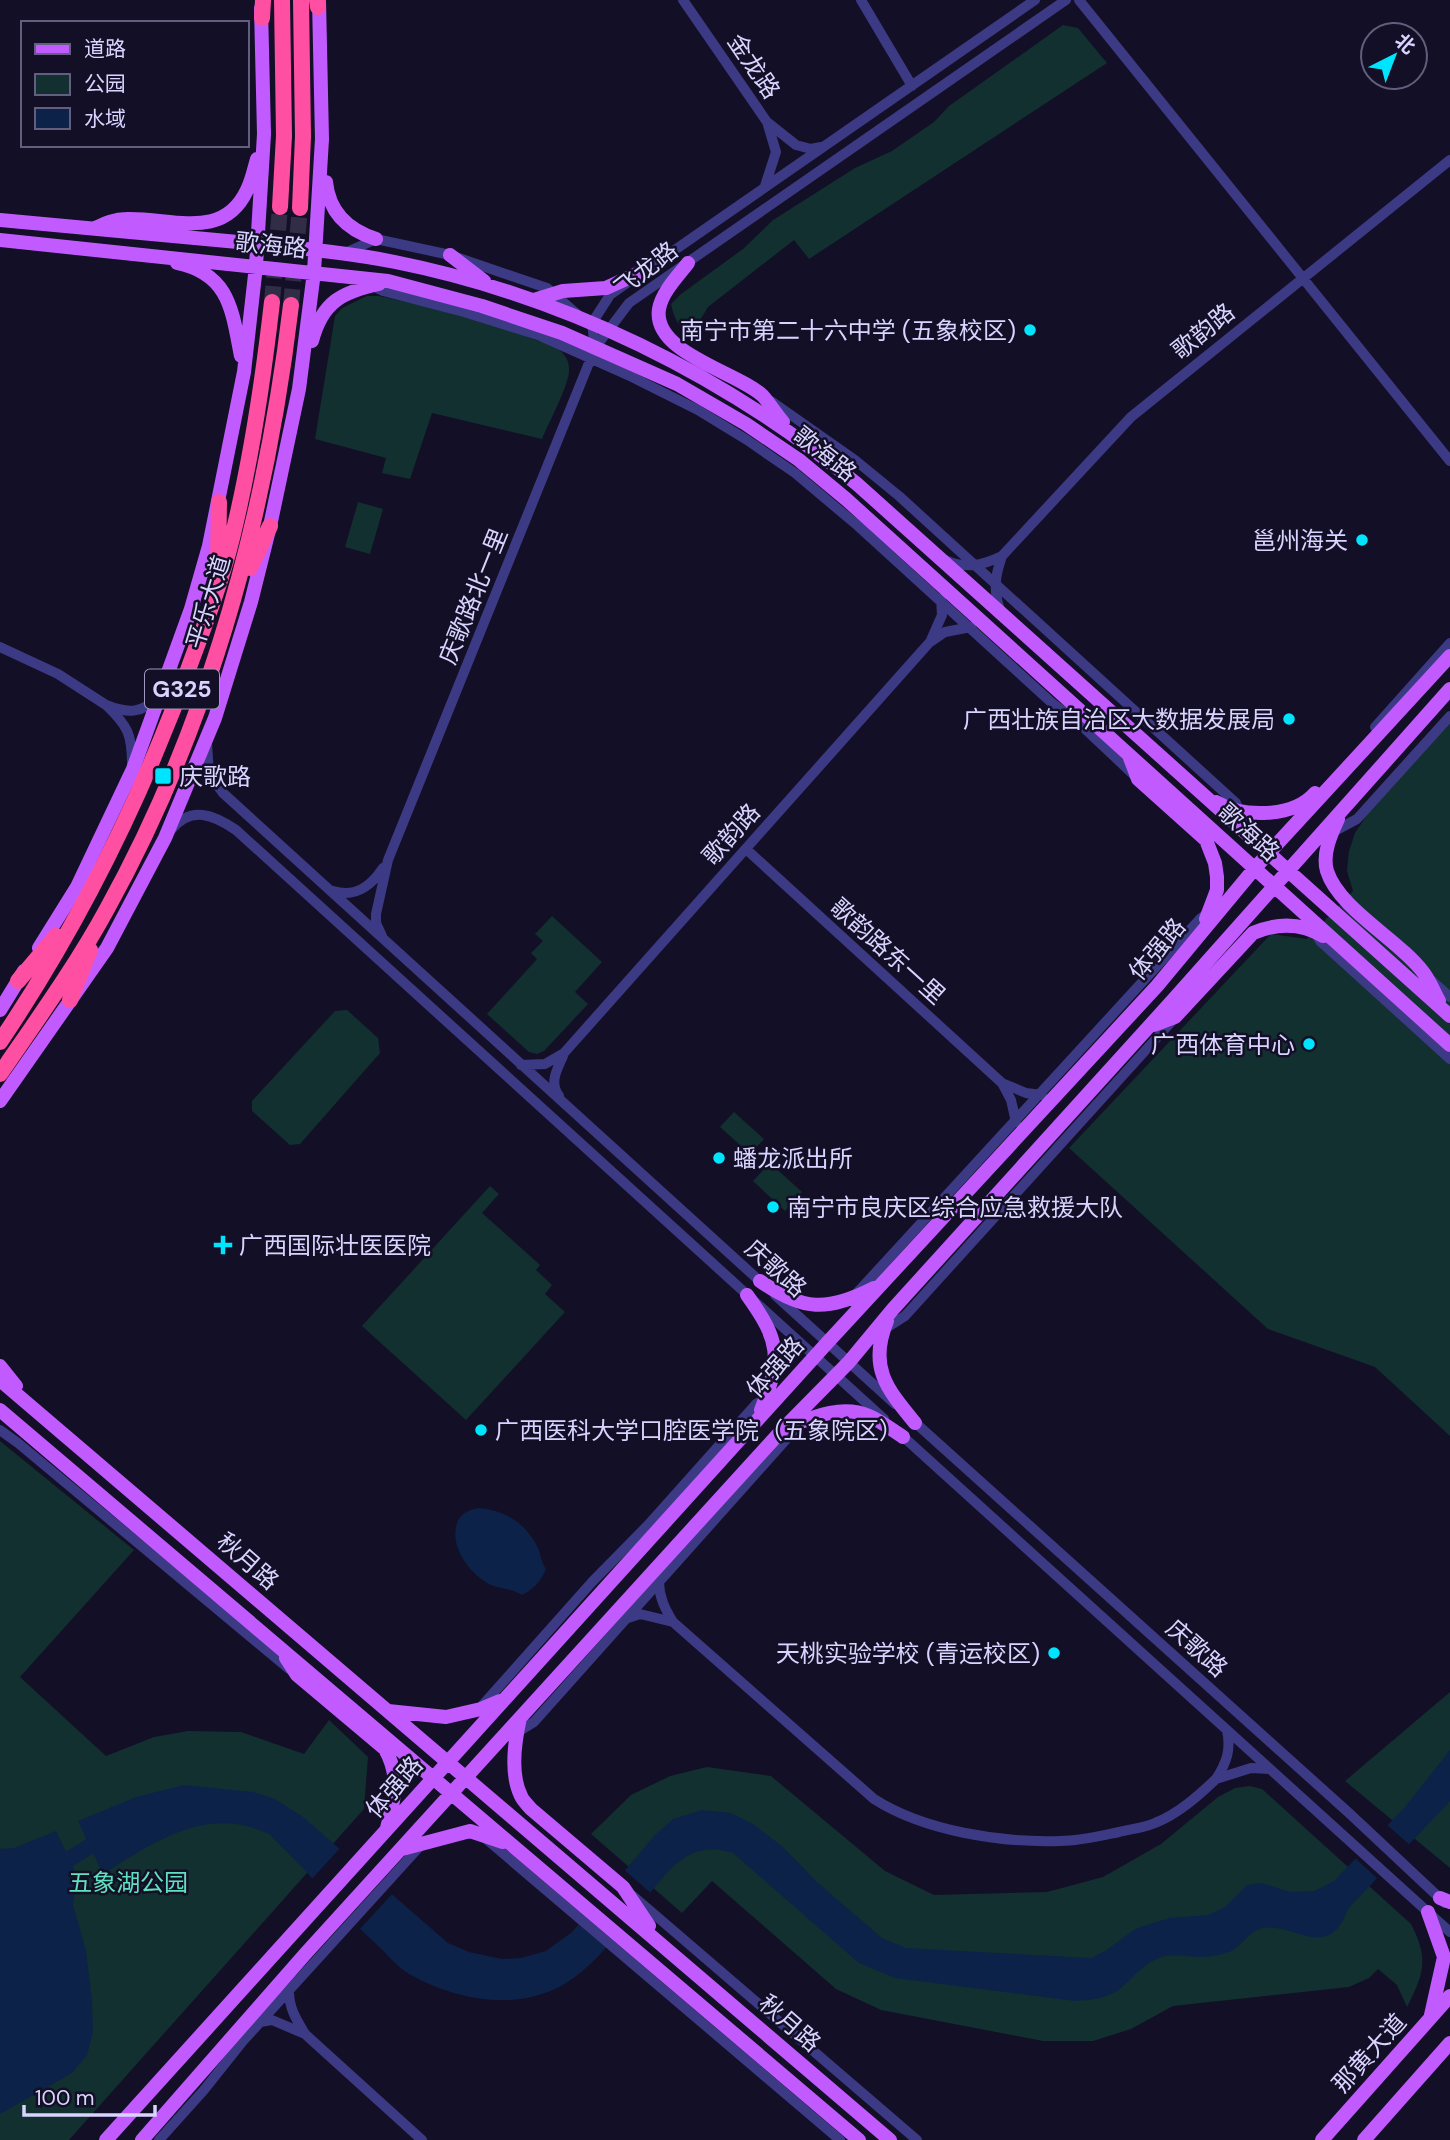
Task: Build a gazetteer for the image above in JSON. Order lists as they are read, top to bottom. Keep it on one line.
{"streets":{"highway":["平乐大道","G325"],"main road":["歌海路","体强路","秋月路","那黄大道"],"street":["金龙路","飞龙路","歌韵路","庆歌路北一里","歌韵路东一里","庆歌路"]},"crossings":[["金龙路","飞龙路"],["歌海路","飞龙路"],["歌海路","歌韵路"],["歌海路","庆歌路北一里"],["歌海路","体强路"],["飞龙路","庆歌路北一里"],["歌韵路","歌韵路东一里"],["歌韵路","庆歌路"],["庆歌路北一里","庆歌路"],["体强路","歌韵路东一里"],["体强路","庆歌路"],["体强路","秋月路"]],"parks":["五象湖公园"],"places":{"other":["南宁市第二十六中学 (五象校区)","邕州海关","广西壮族自治区大数据发展局","广西体育中心","蟠龙派出所","南宁市良庆区综合应急救援大队","广西医科大学口腔医学院（五象院区）","天桃实验学校 (青运校区)"],"transit":["庆歌路"],"health":["广西国际壮医医院"]},"legend":["道路","公园","水域"],"scale_bar":"100 m","north":"top right"}
